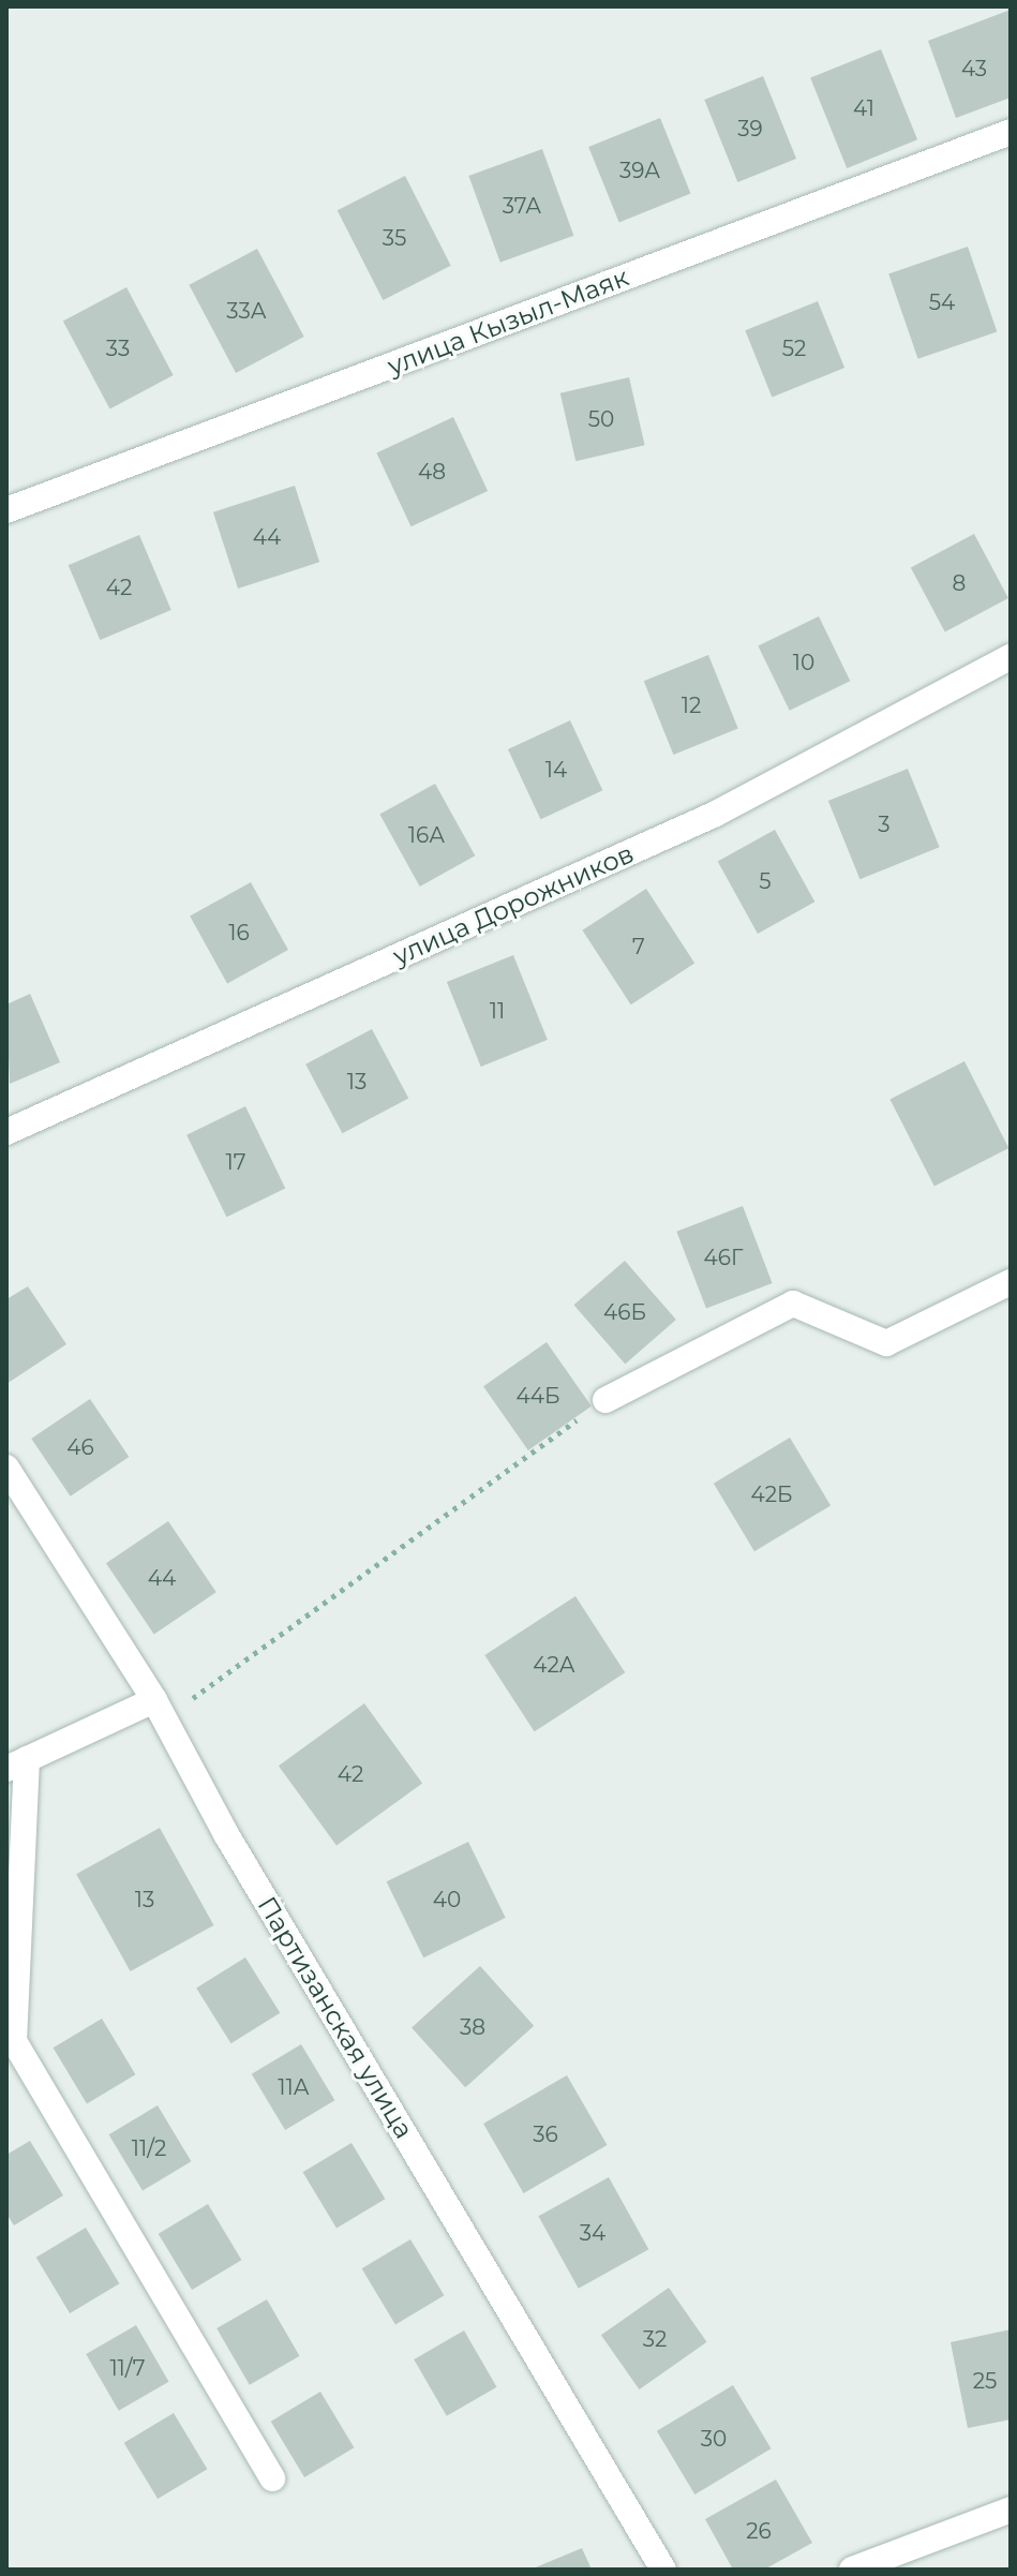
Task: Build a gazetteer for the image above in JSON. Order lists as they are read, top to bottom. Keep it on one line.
{"streets":{"street":["улица Кызыл-Маяк","улица Дорожников","Партизанская улица"]},"house_numbers":["43","41","39","39А","37А","35","54","33А","33","52","50","48","44","8","42","10","12","14","3","16А","5","16","7","11","13","17","46Г","46Б","44Б","46","42Б","44","42А","42","13","40","38","11А","36","11/2","34","32","11/7","25","30","26"]}
